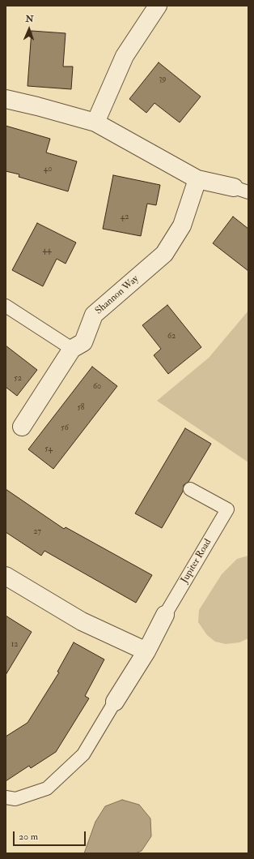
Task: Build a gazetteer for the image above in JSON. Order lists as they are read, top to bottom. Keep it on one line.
{"streets":{"street":["Shannon Way","Jupiter Road"]},"house_numbers":["39","40","42","44","62","52","60","58","56","54","27","12"],"scale_bar":"20 m","north":"top"}
